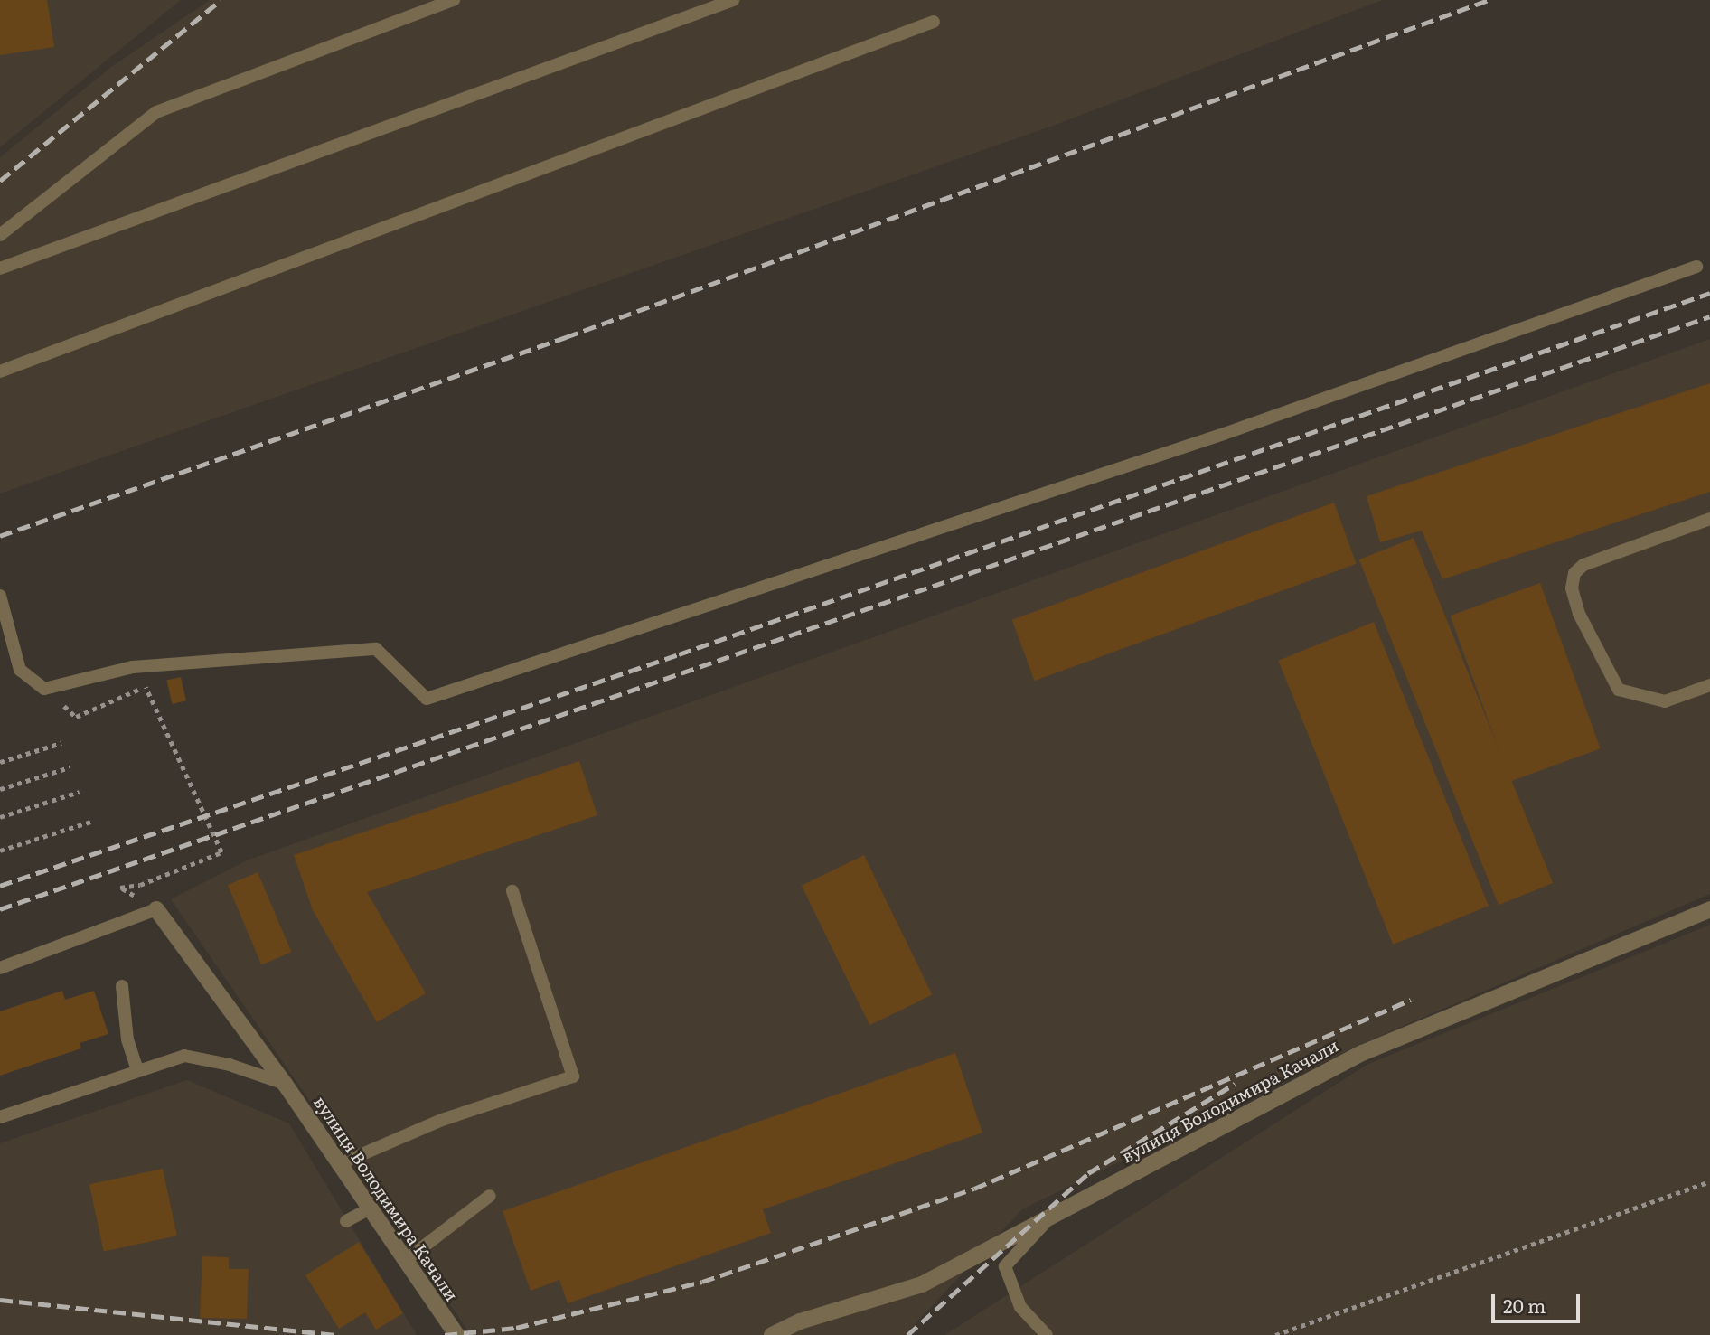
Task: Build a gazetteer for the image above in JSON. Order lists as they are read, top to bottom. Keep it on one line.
{"streets":{"street":["вулиця Володимира Качали"]},"scale_bar":"20 m"}
